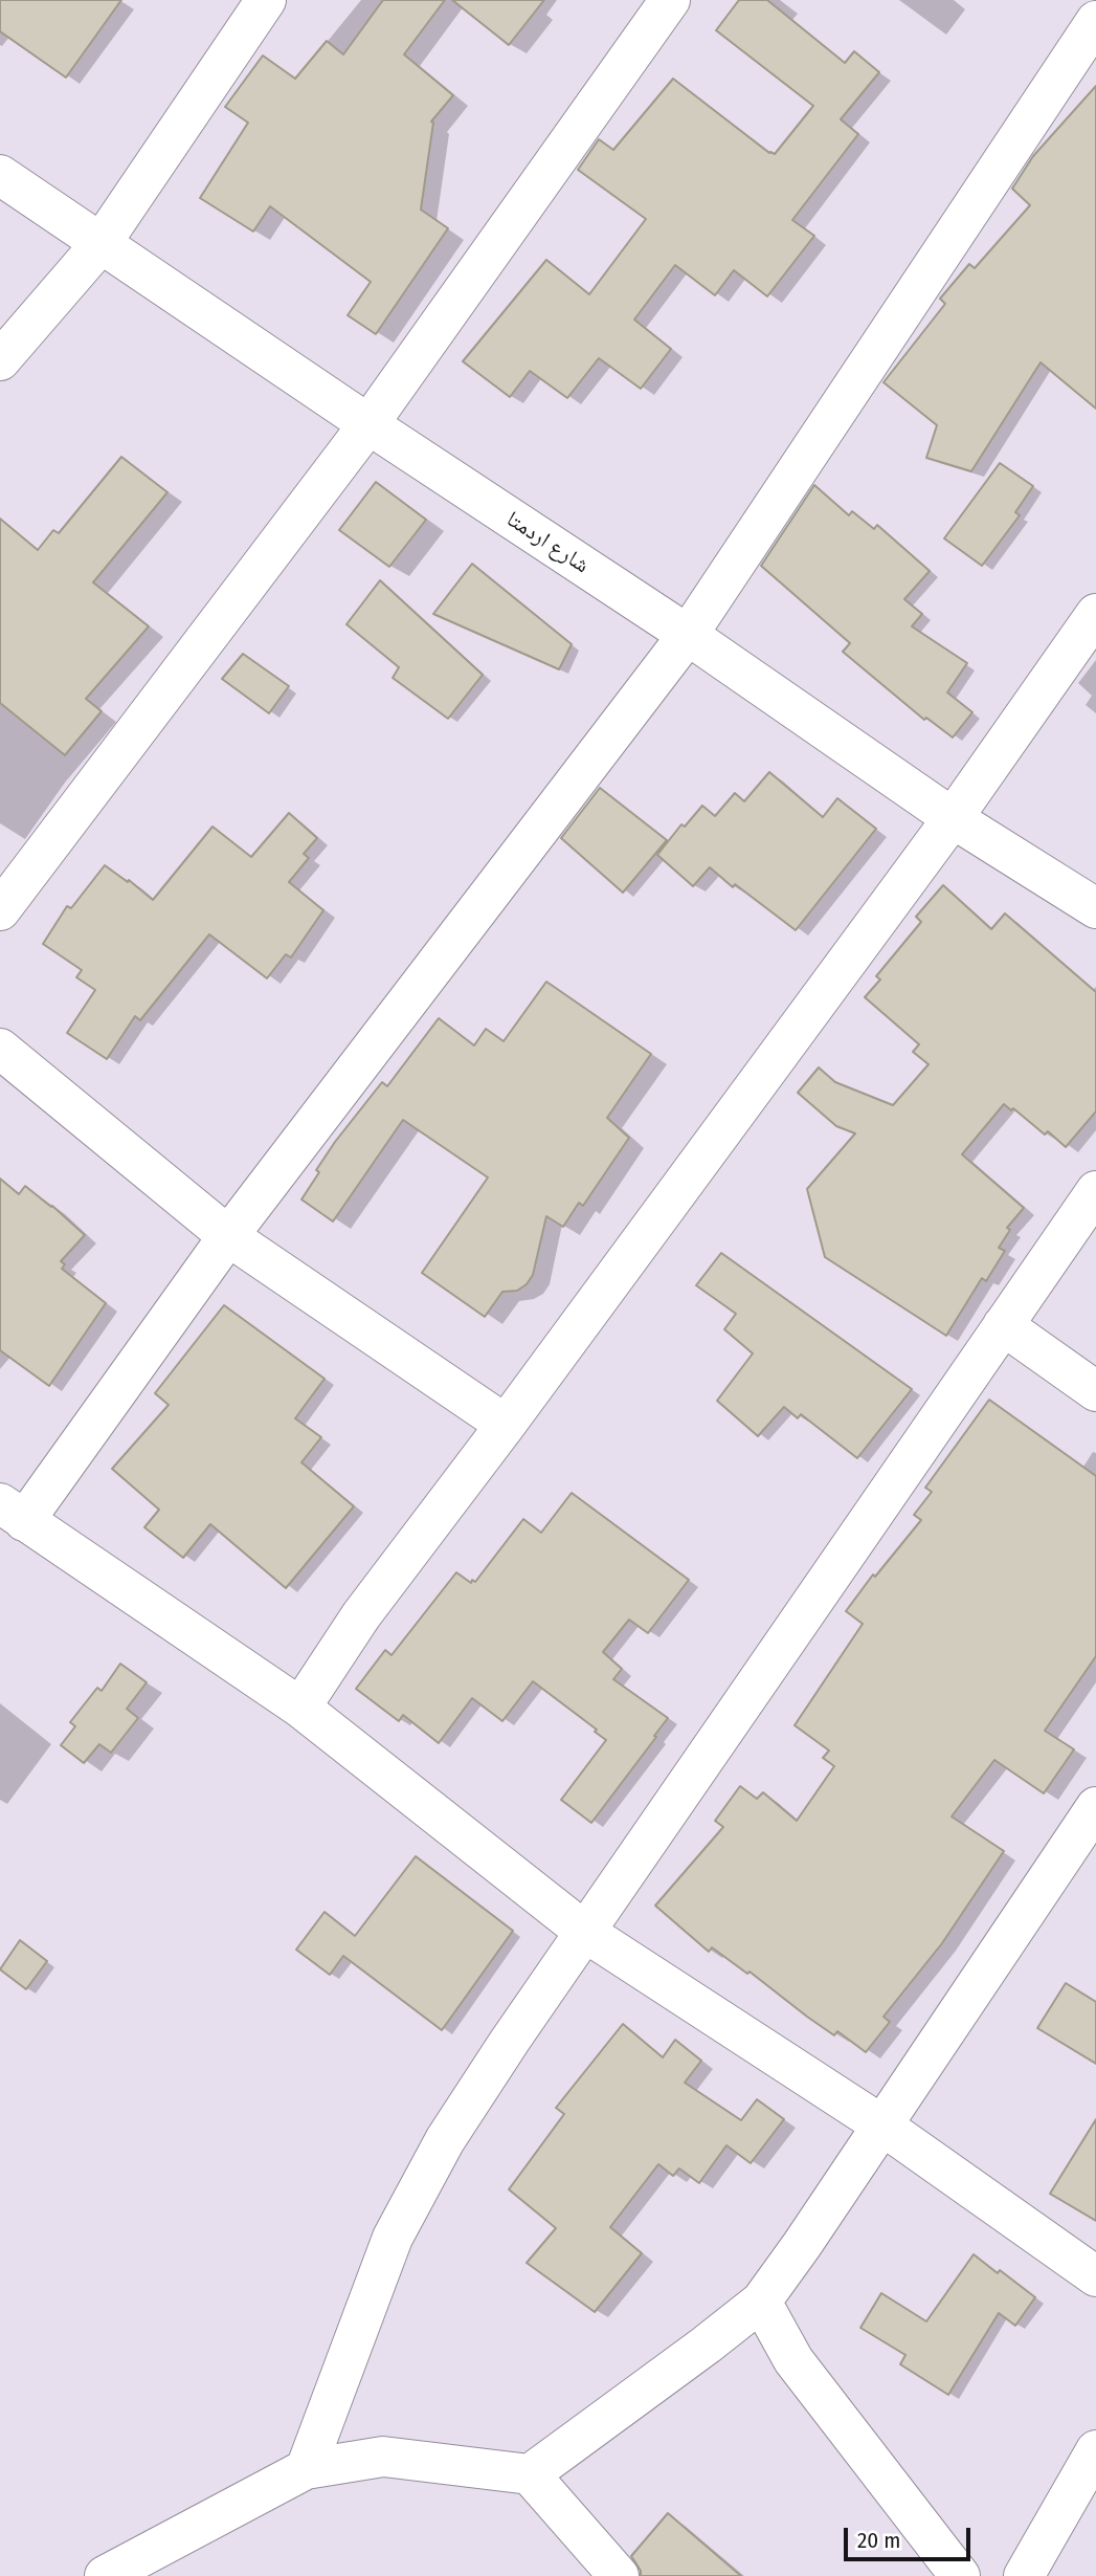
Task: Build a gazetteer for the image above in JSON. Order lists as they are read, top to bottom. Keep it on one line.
{"streets":{"street":["شارع اردمتا"]},"scale_bar":"20 m"}
